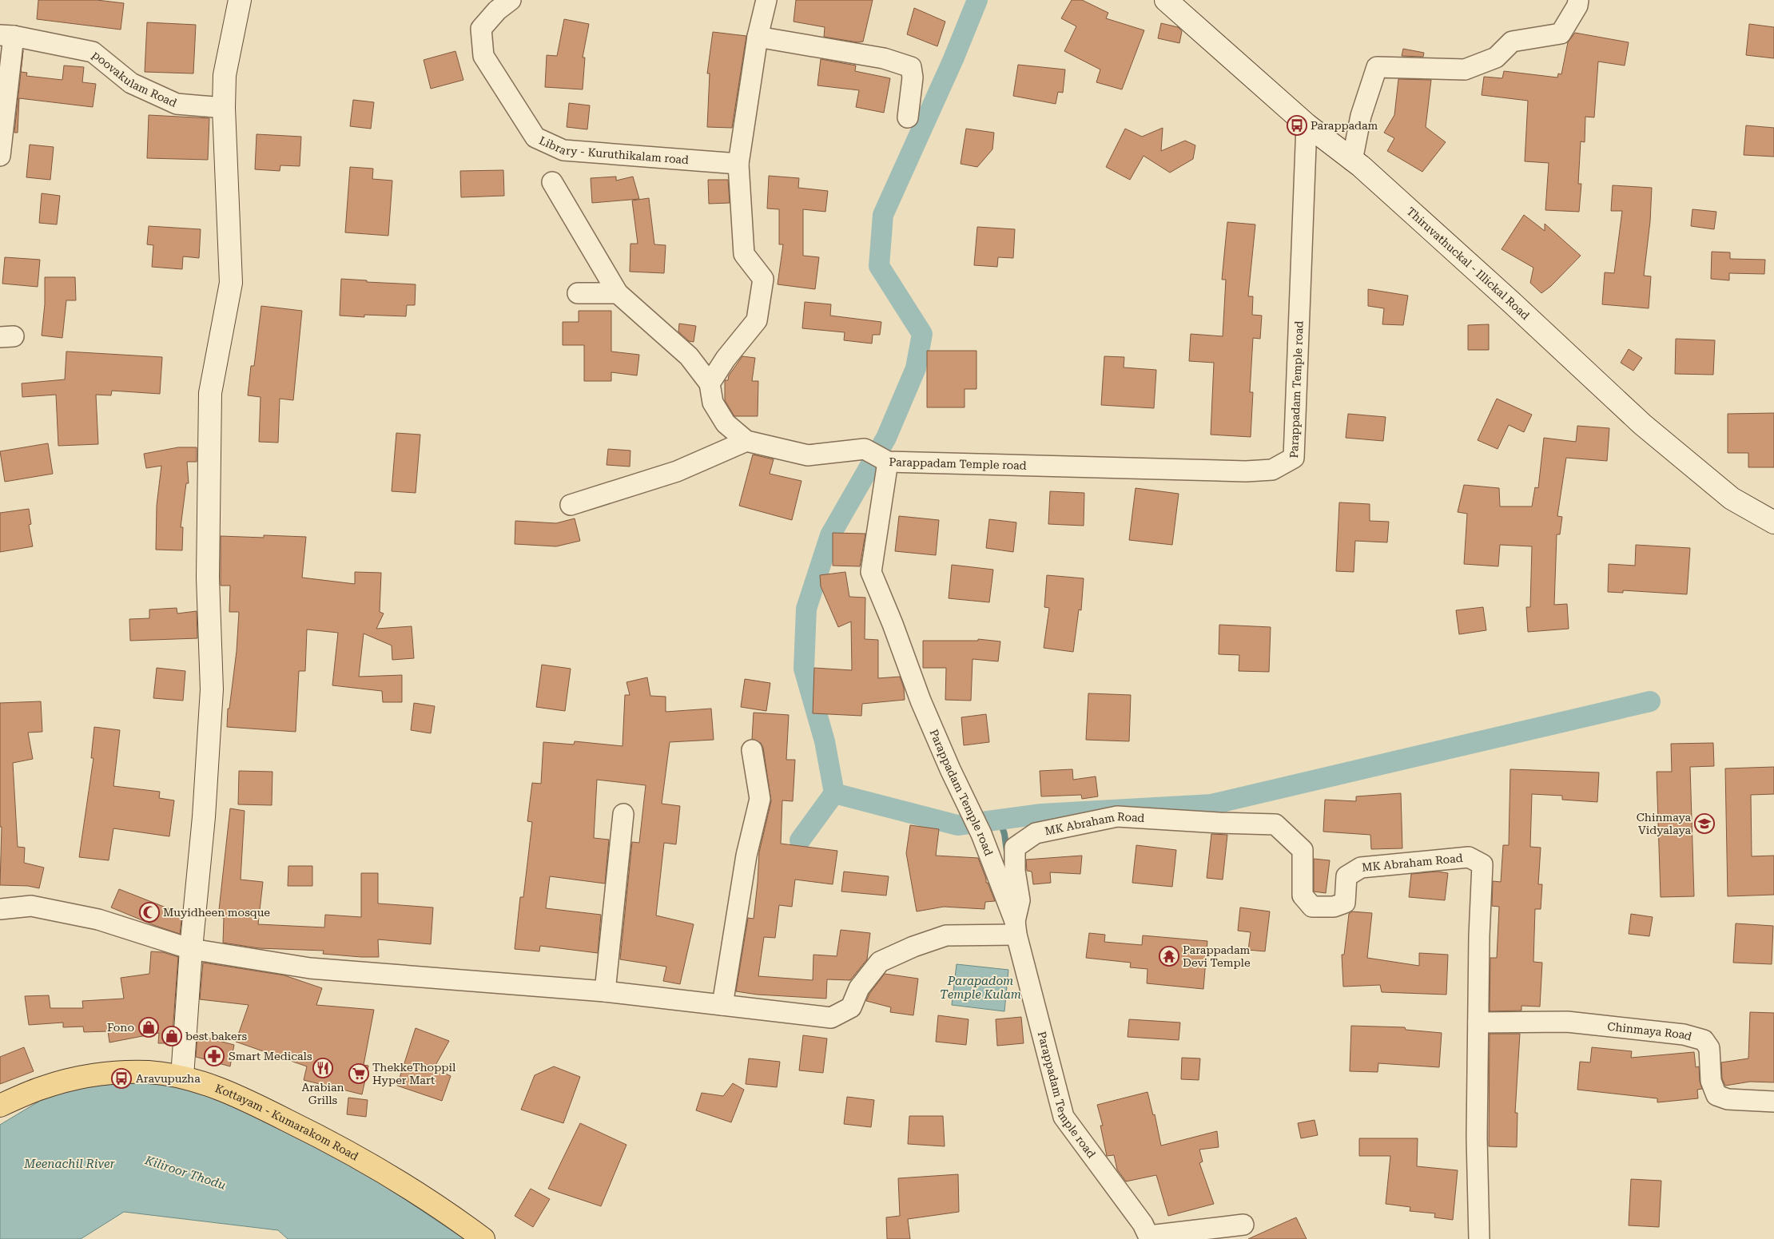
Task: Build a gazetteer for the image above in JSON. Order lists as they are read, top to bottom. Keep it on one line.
{"streets":{"main road":["Kottayam - Kumarakom Road"],"street":["poovakulam Road","Library - Kuruthikalam road","Thiruvathuckal - Illickal Road","Parappadam Temple road","MK Abraham Road","Chinmaya Road"]},"crossings":[["Thiruvathuckal - Illickal Road","Parappadam Temple road"],["Parappadam Temple road","MK Abraham Road"],["MK Abraham Road","Chinmaya Road"]],"water":["Parapadom Temple Kulam","Meenachil River","Kiliroor Thodu"],"places":{"bus stop":["Parappadam","Aravupuzha"],"school or university":["Chinmaya Vidyalaya"],"mosque":["Muyidheen mosque"],"temple":["Parappadam Devi Temple"],"shop":["Fono","best bakers"],"pharmacy":["Smart Medicals"],"restaurant":["Arabian Grills"],"supermarket":["ThekkeThoppil Hyper Mart"]}}
